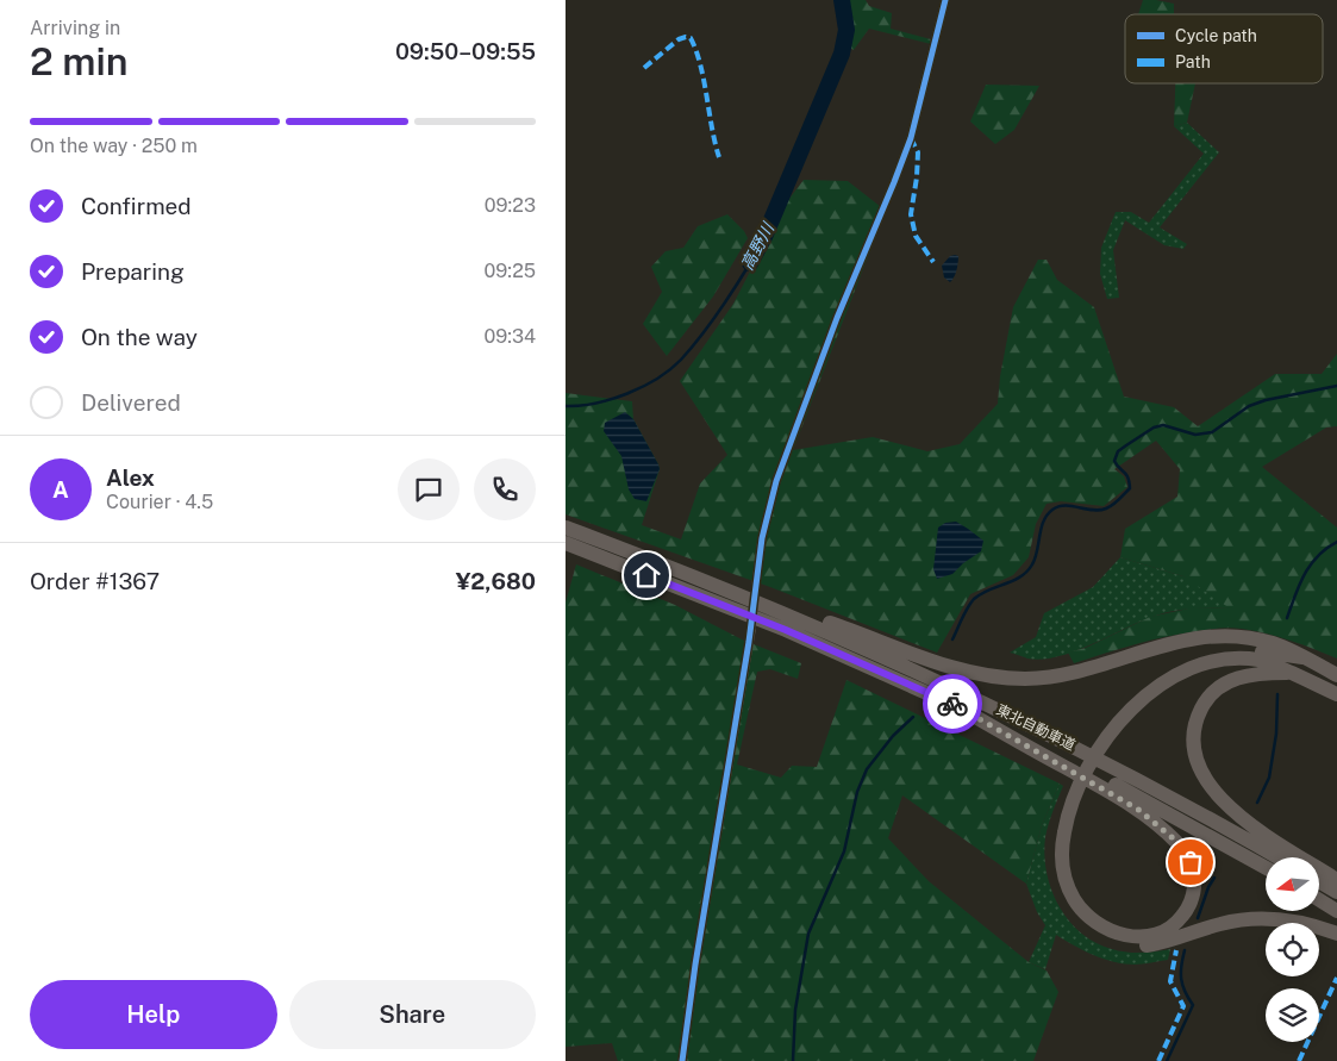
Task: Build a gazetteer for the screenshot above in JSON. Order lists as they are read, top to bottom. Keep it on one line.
{"streets":{"highway":["東北自動車道"]},"water":["高野川"],"legend":["Cycle path","Path"],"north":"left","page":{"heading":["2 min","Arriving in","09:50–09:55"],"panel":["Alex","Courier · 4.5","Order #1367","¥2,680"],"bar":"On the way · 250 m","list":[["Confirmed","09:23"],["Preparing","09:25"],["On the way","09:34"],"Delivered"],"round":"A","buttons":["Help","Share"]}}
